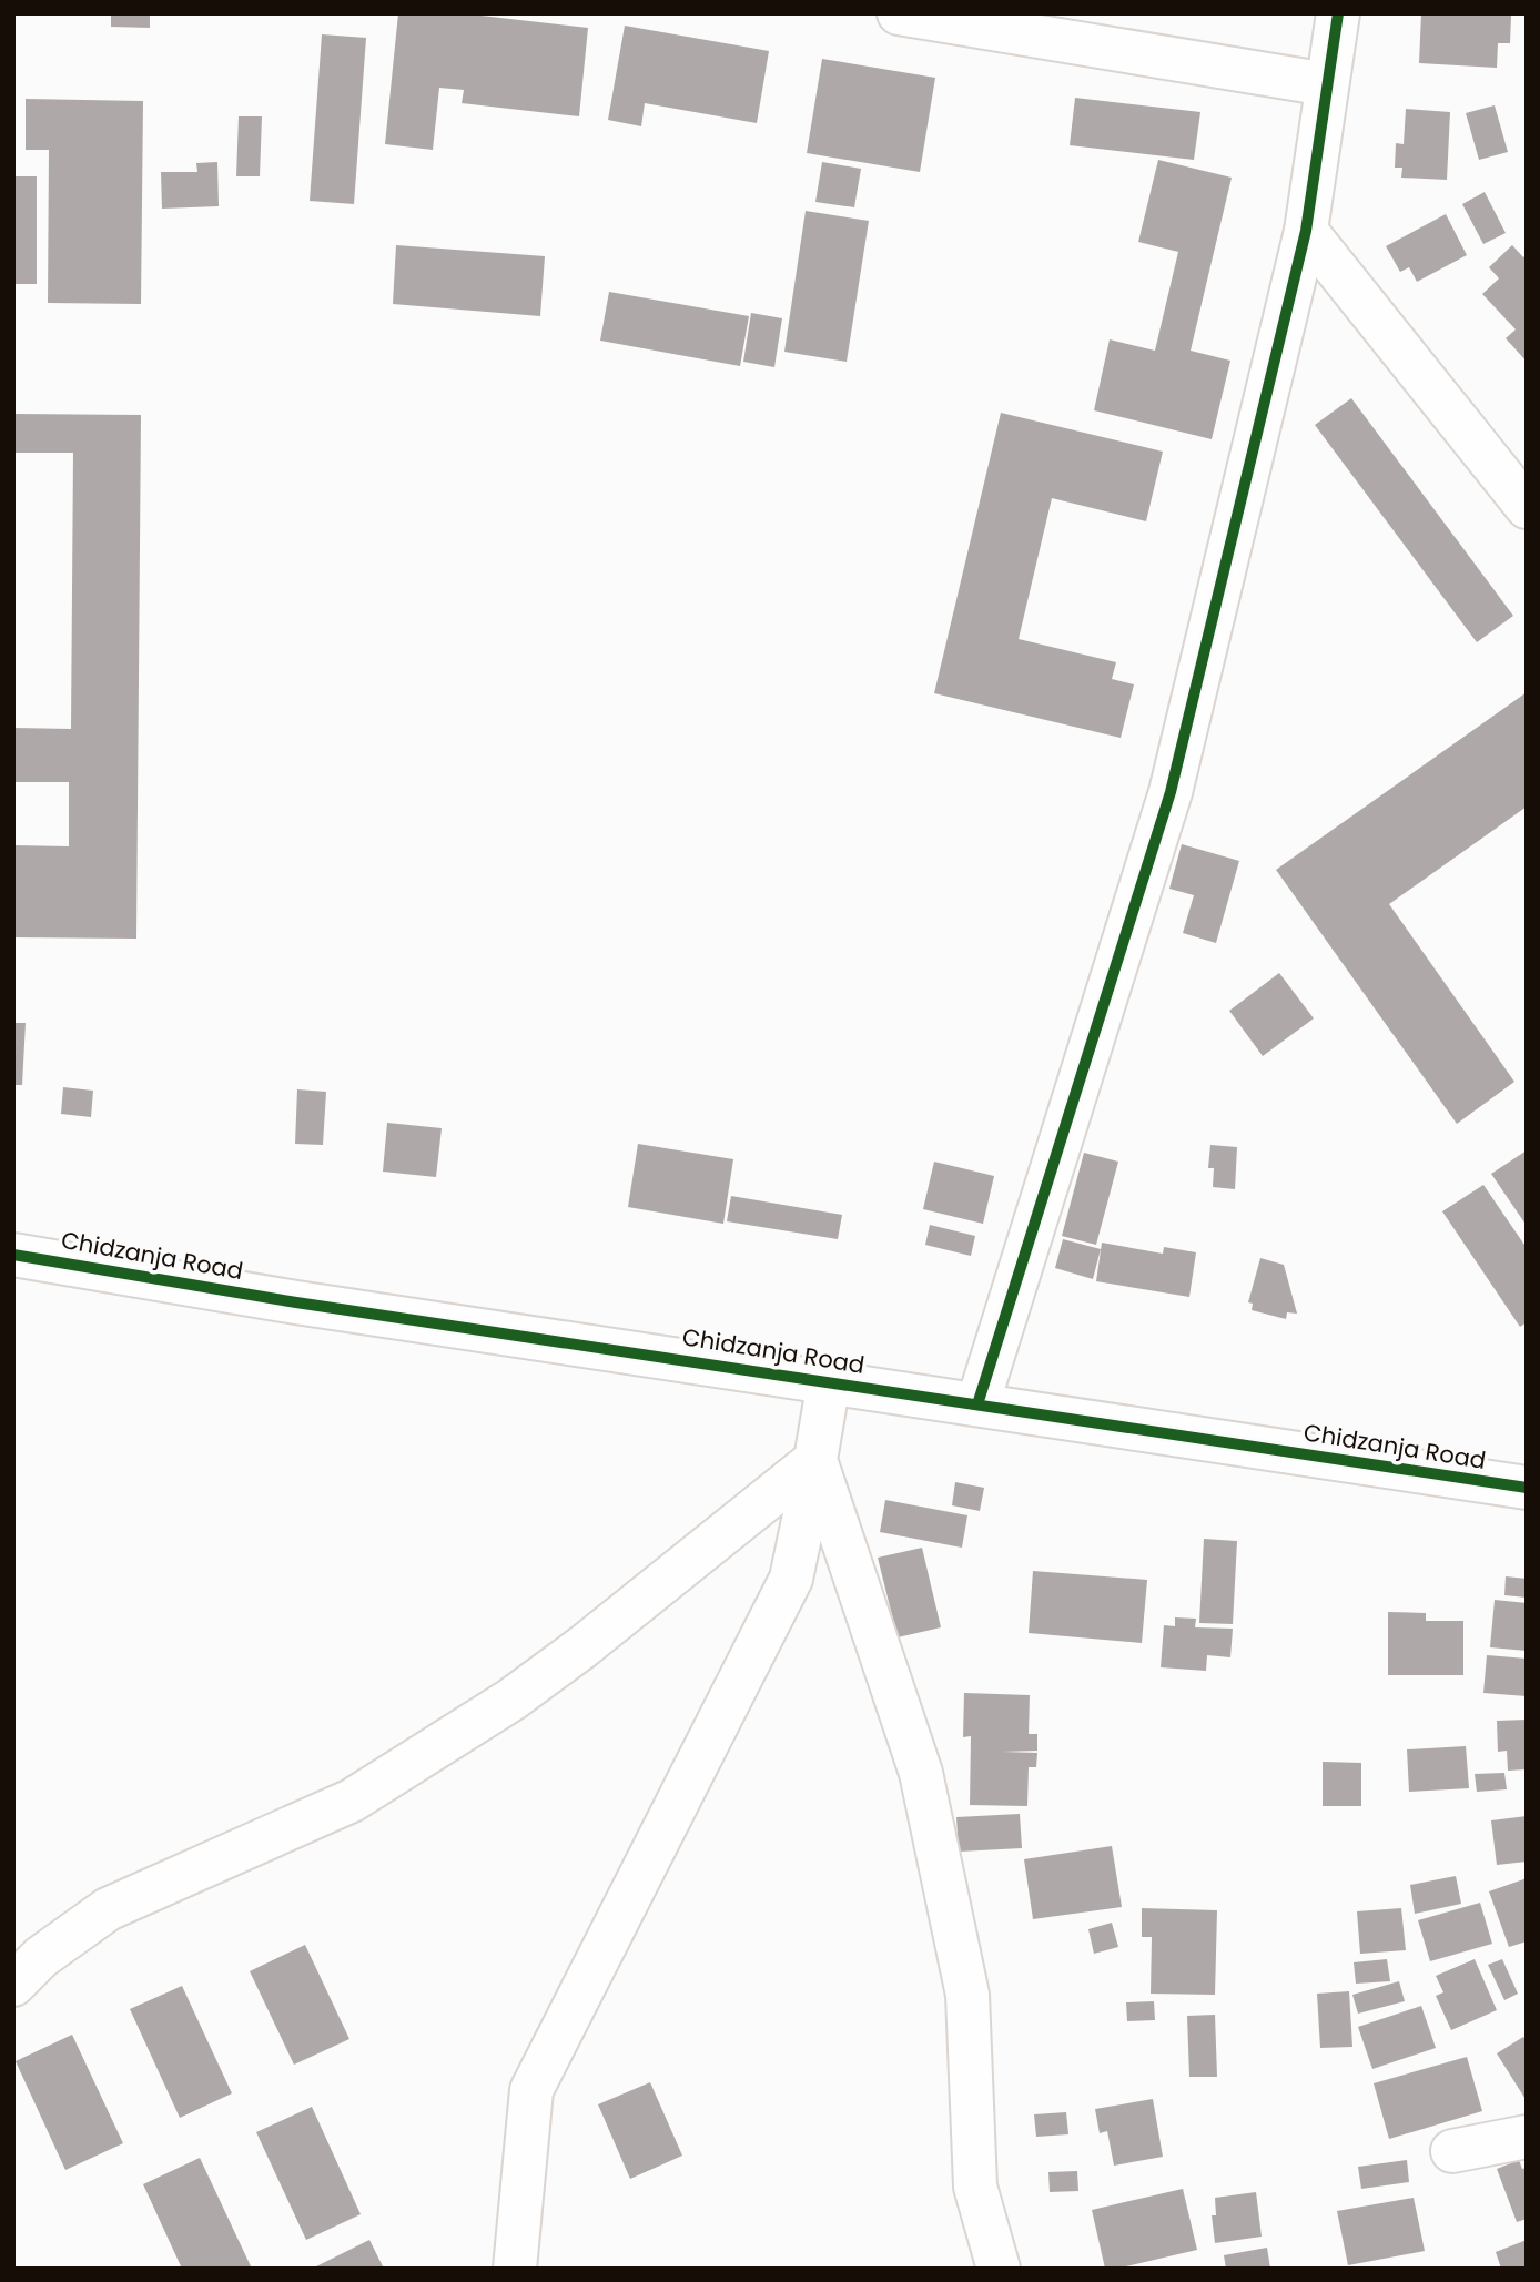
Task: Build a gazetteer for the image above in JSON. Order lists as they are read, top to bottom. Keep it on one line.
{"streets":{"street":["Chidzanja Road"]}}
